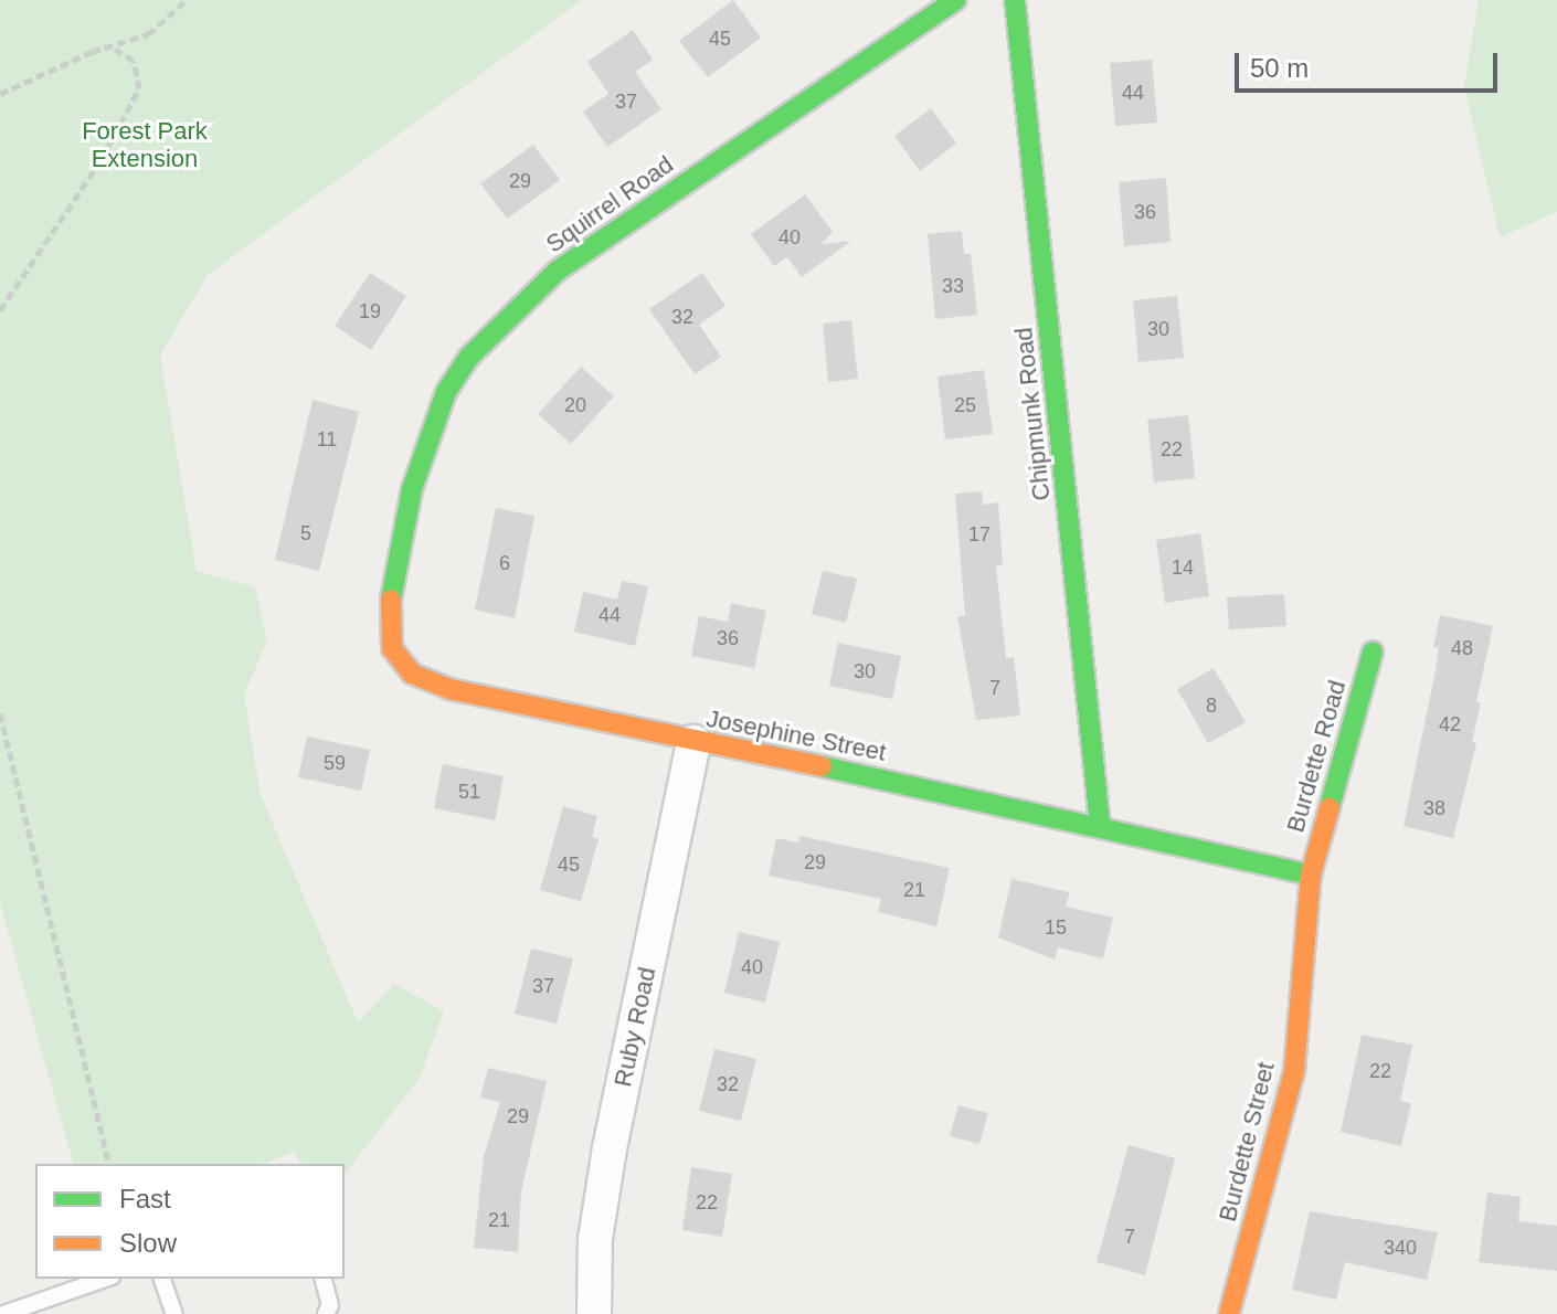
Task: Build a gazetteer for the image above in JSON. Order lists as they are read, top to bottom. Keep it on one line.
{"streets":{"street":["Squirrel Road","Chipmunk Road","Josephine Street","Burdette Road","Ruby Road","Burdette Street"]},"crossings":[["Squirrel Road","Josephine Street"],["Chipmunk Road","Josephine Street"],["Josephine Street","Burdette Road"],["Josephine Street","Ruby Road"],["Josephine Street","Burdette Street"],["Burdette Road","Burdette Street"]],"parks":["Forest Park Extension"],"house_numbers":["45","44","37","29","36","40","33","19","32","30","20","25","11","22","5","17","6","14","44","36","48","30","7","8","42","59","51","38","29","45","21","15","40","37","22","32","29","22","21","7","340"],"legend":["Fast","Slow"],"scale_bar":"50 m"}
